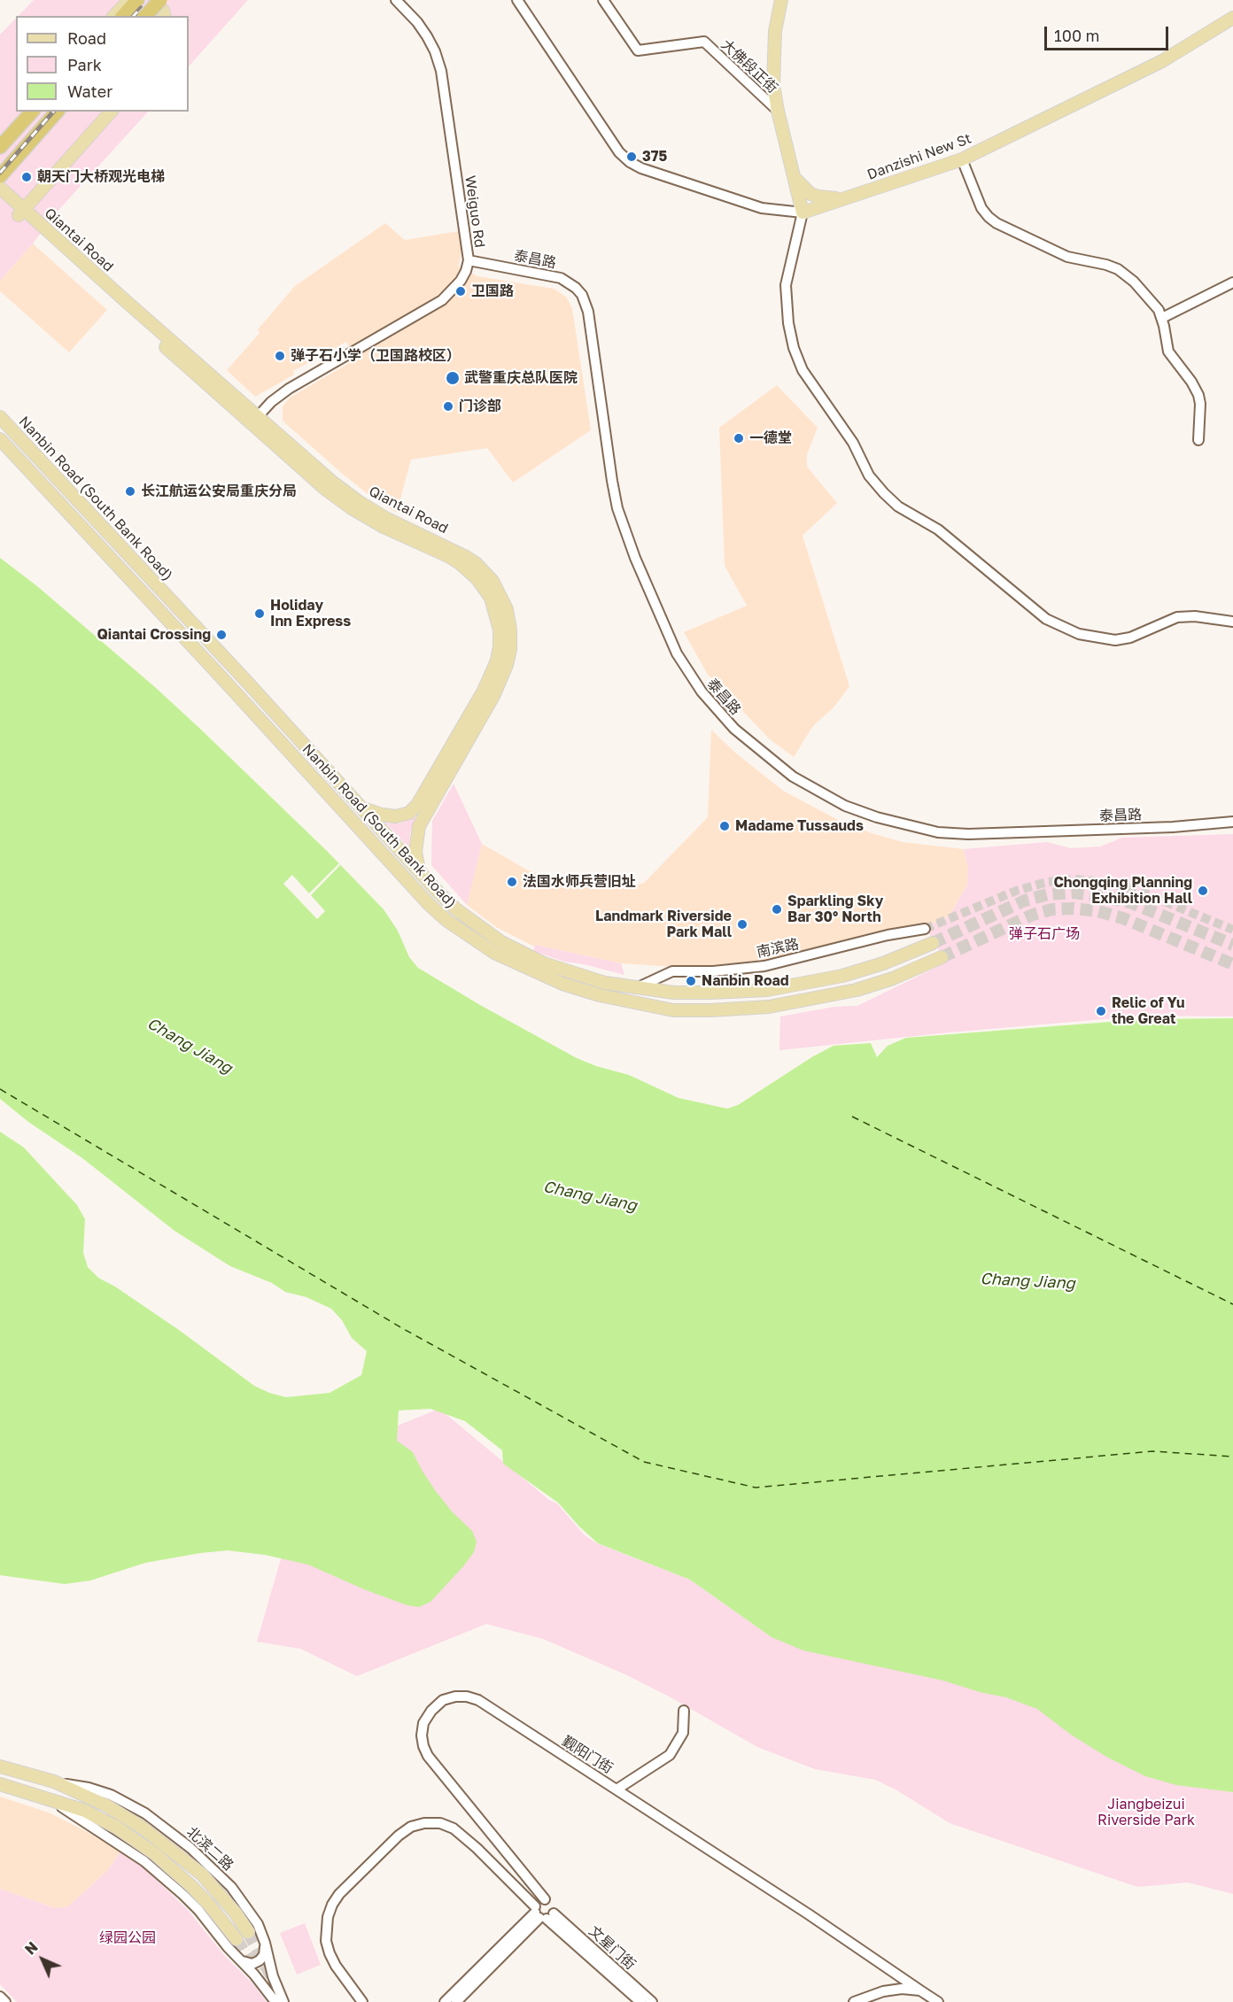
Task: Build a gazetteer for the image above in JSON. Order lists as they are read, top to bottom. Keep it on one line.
{"streets":{"main road":["Danzishi New St","Qiantai Road","Nanbin Road (South Bank Road)"],"street":["大佛段正街","Weiguo Rd","泰昌路","南滨路","觐阳门街","北滨二路","文星门街"]},"crossings":[["Weiguo Rd","Qiantai Road"],["Weiguo Rd","泰昌路"],["Qiantai Road","Nanbin Road (South Bank Road)"],["Nanbin Road (South Bank Road)","南滨路"],["觐阳门街","文星门街"]],"water":["Chang Jiang"],"parks":["弹子石广场","Jiangbeizui Riverside Park","绿园公园"],"places":["375","朝天门大桥观光电梯","卫国路","弹子石小学（卫国路校区）","武警重庆总队医院","门诊部","一德堂","长江航运公安局重庆分局","Holiday Inn Express","Qiantai Crossing","Madame Tussauds","法国水师兵营旧址","Chongqing Planning Exhibition Hall","Sparkling Sky Bar 30° North","Landmark Riverside Park Mall","Nanbin Road","Relic of Yu the Great"],"legend":["Road","Park","Water"],"scale_bar":"100 m","north":"top left"}
